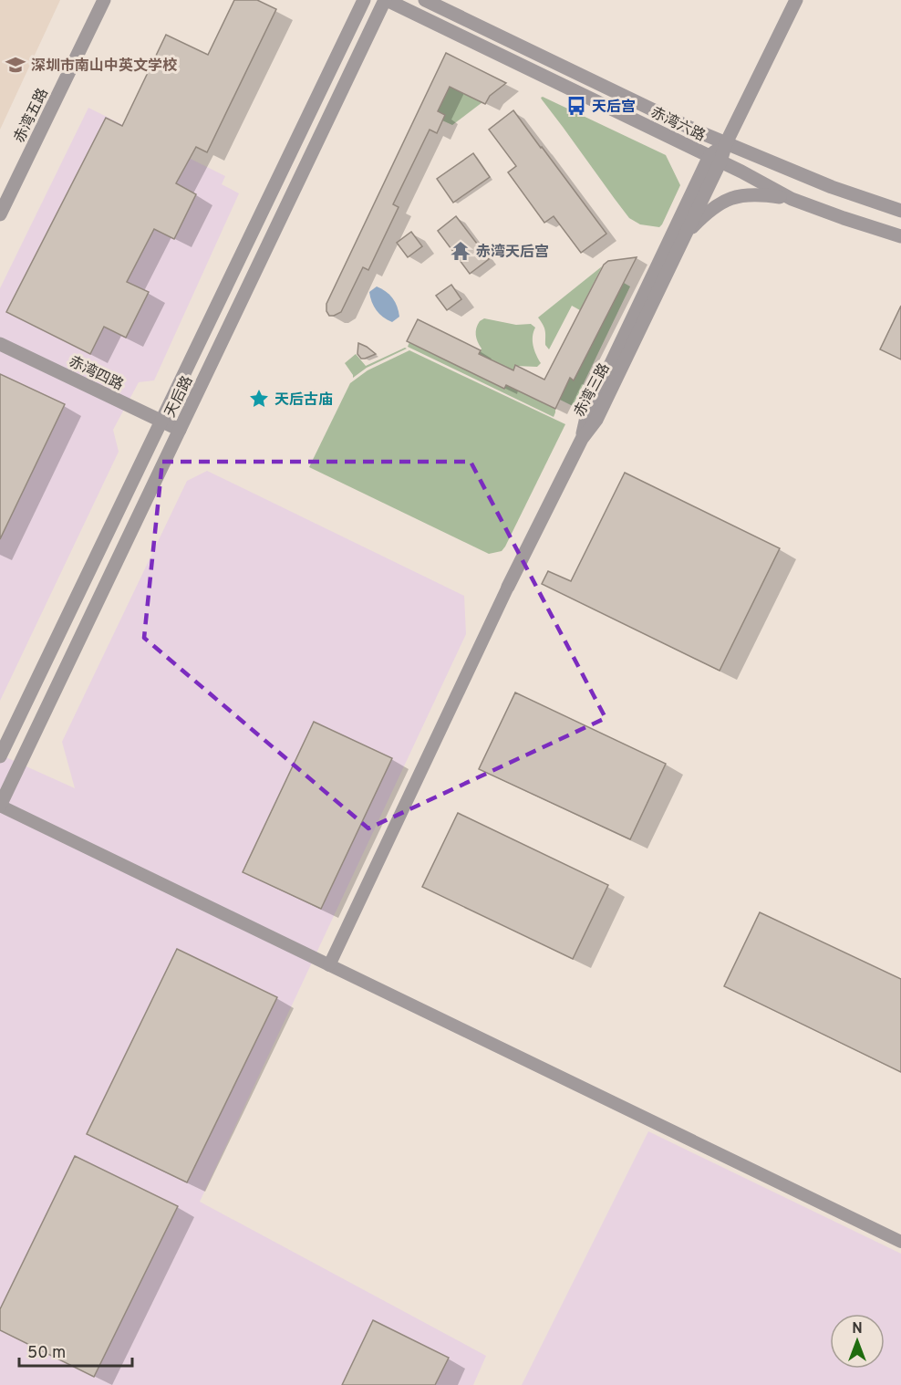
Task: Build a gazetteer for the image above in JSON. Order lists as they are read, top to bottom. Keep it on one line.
{"streets":{"street":["赤湾五路","赤湾六路","赤湾四路","赤湾三路","天后路"]},"crossings":[["赤湾六路","赤湾三路"],["赤湾六路","天后路"],["赤湾四路","天后路"]],"places":{"school or university":["深圳市南山中英文学校"],"bus stop":["天后宫"],"temple":["赤湾天后宫"],"place":["天后古庙"]},"scale_bar":"50 m","north":"top"}
